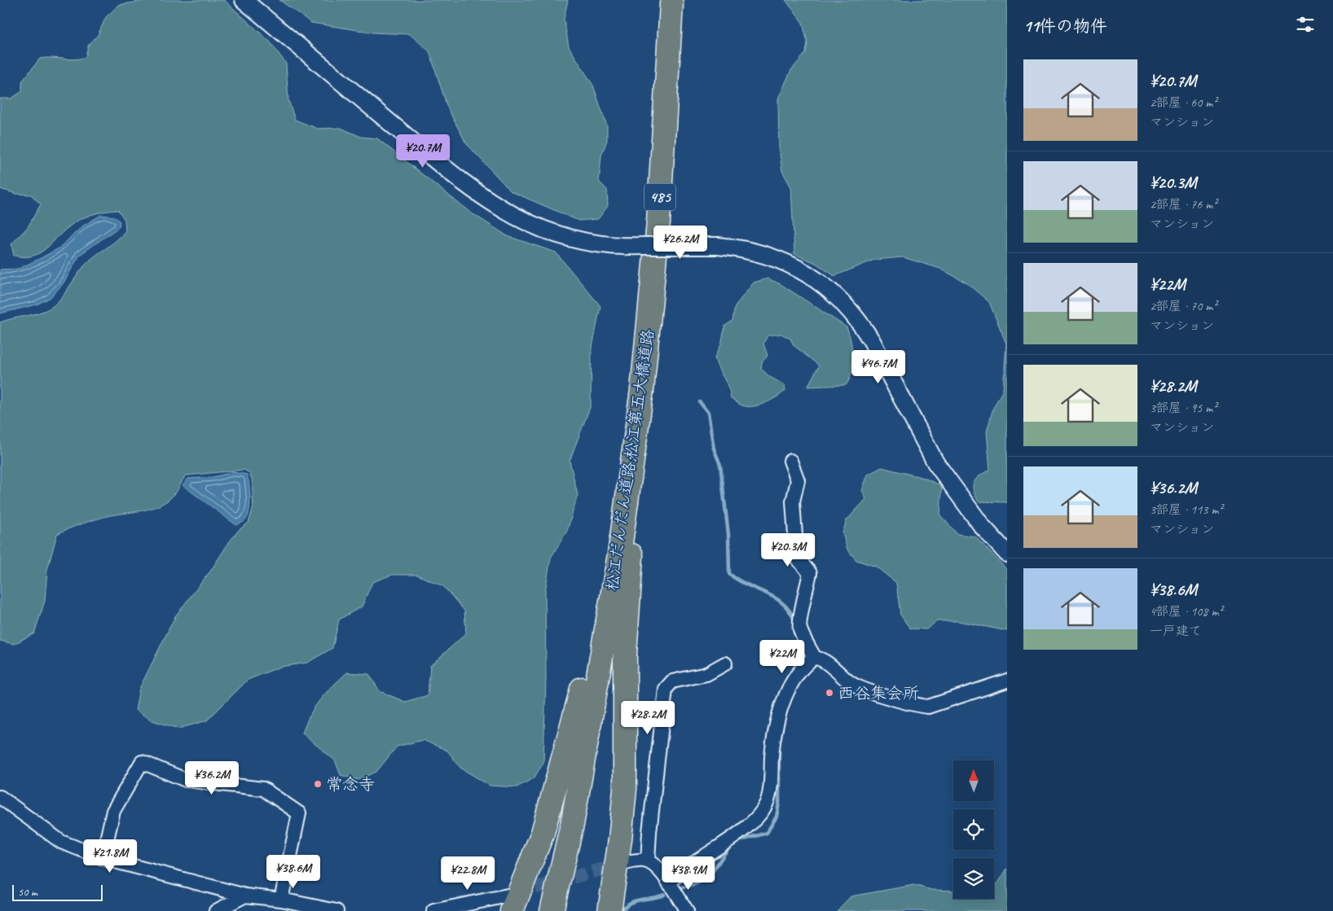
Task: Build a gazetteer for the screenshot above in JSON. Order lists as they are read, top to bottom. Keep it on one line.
{"streets":{"highway":["485","松江だんだん道路;松江第五大橋道路"]},"places":["西谷集会所","常念寺"],"scale_bar":"50 m","north":"top","page":{"heading":"11件の物件","list":[{"name":"¥20.7M","note":"2部屋 · 60 m² · マンション"},{"name":"¥20.3M","note":"2部屋 · 76 m² · マンション"},{"name":"¥22M","note":"2部屋 · 70 m² · マンション"},{"name":"¥28.2M","note":"3部屋 · 95 m² · マンション"},{"name":"¥36.2M","note":"3部屋 · 113 m² · マンション"},{"name":"¥38.6M","note":"4部屋 · 108 m² · 一戸建て"}],"price":["¥20.7M","¥26.2M","¥46.7M","¥20.3M","¥22M","¥28.2M","¥36.2M","¥21.8M","¥38.6M","¥22.8M","¥38.9M"],"scale":"50 m"}}
